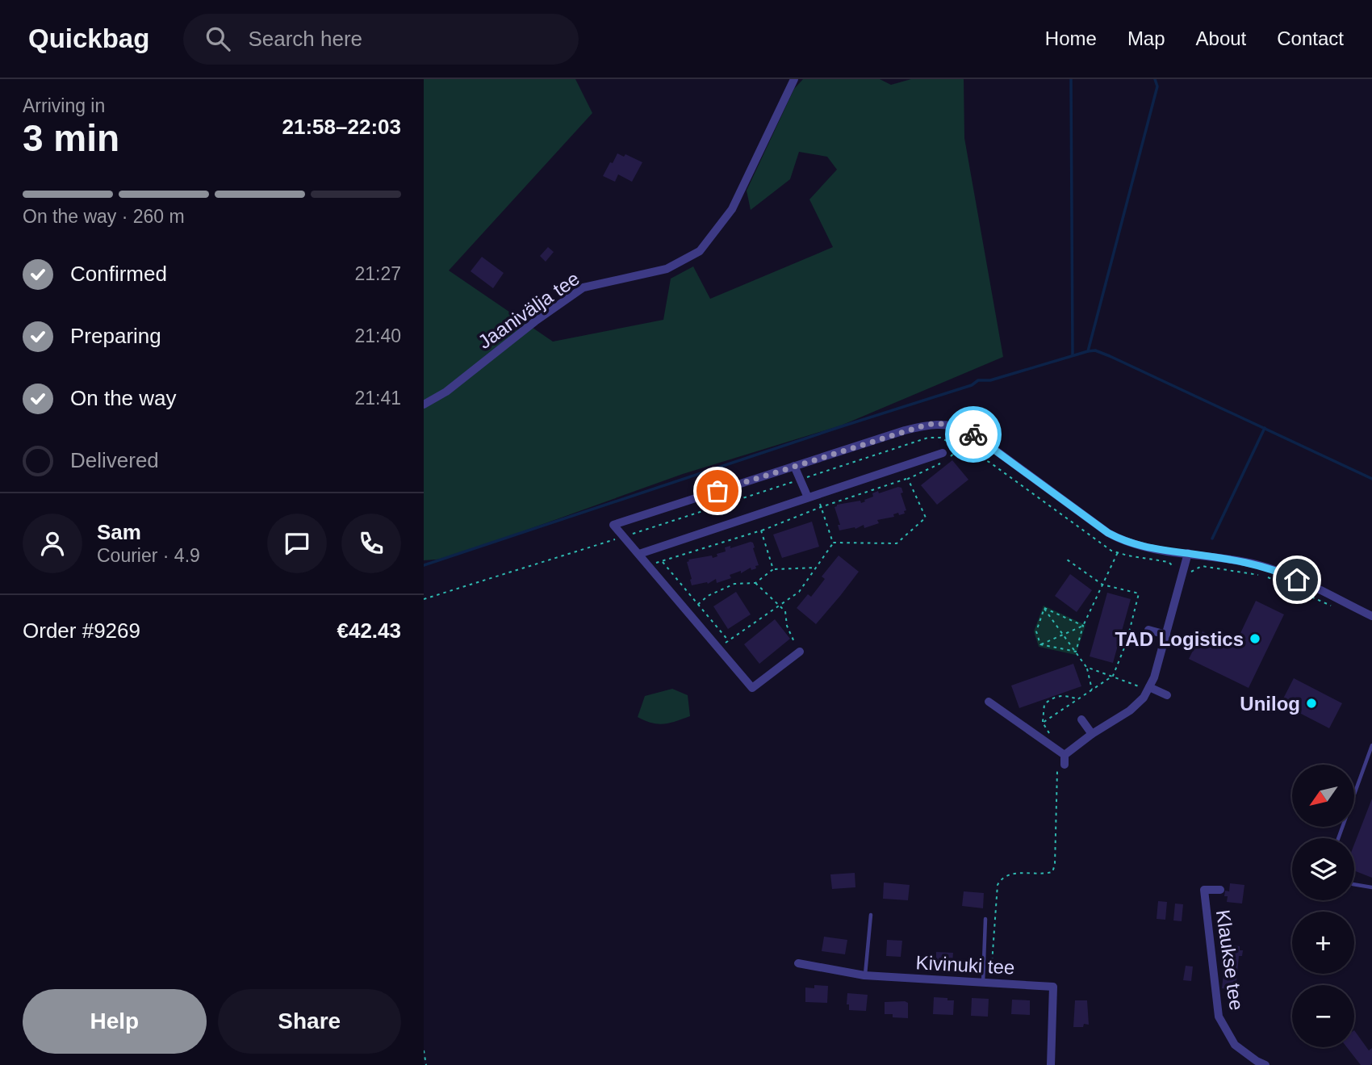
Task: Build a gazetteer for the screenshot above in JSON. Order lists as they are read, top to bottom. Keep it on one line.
{"streets":{"street":["Jaanivälja tee","Klaukse tee","Kivinuki tee"]},"places":["TAD Logistics","Unilog"],"north":"bottom left","page":{"header":"Quickbag","search":"Search here","nav":["Home","Map","About","Contact"],"heading":["3 min","Arriving in","21:58–22:03"],"panel":["Sam","Courier · 4.9","Order #9269","€42.43"],"bar":"On the way · 260 m","list":[["Confirmed","21:27"],["Preparing","21:40"],["On the way","21:41"],"Delivered"],"map_buttons":["+","−"],"buttons":["Help","Share"]}}
